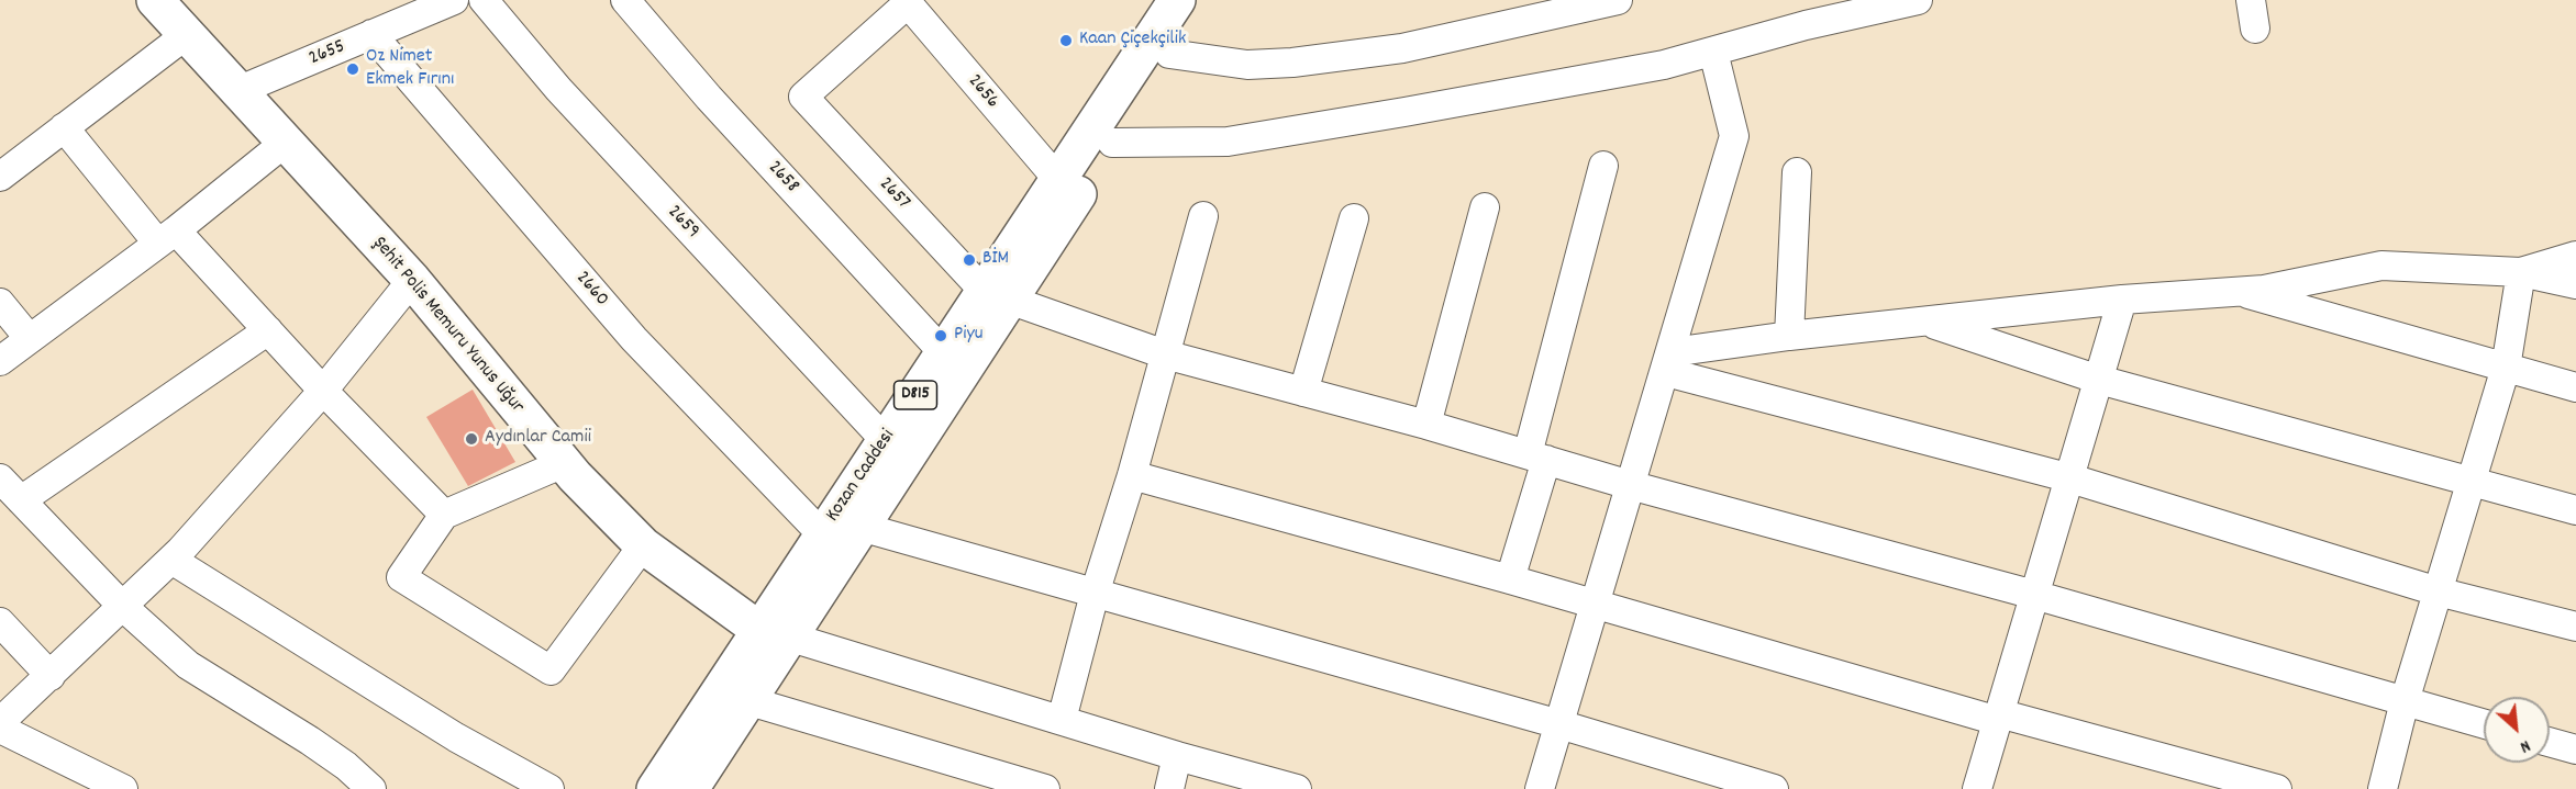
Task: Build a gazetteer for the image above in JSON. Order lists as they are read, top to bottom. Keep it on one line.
{"streets":{"main road":["Şehit Polis Memuru Yunus Uğur","D815","Kozan Caddesi"],"street":["2655","2656","2658","2657","2659","2660"]},"crossings":[["2655","2660"],["2655","Şehit Polis Memuru Yunus Uğur"],["2656","2657"],["2656","Kozan Caddesi"],["2658","Kozan Caddesi"],["2657","Kozan Caddesi"],["2659","Kozan Caddesi"],["2660","Kozan Caddesi"],["Şehit Polis Memuru Yunus Uğur","Kozan Caddesi"]],"places":["Kaan Çiçekçilik","Oz Nimet Ekmek Fırını","BİM","Piyu","Aydınlar Camii"],"north":"bottom right"}
